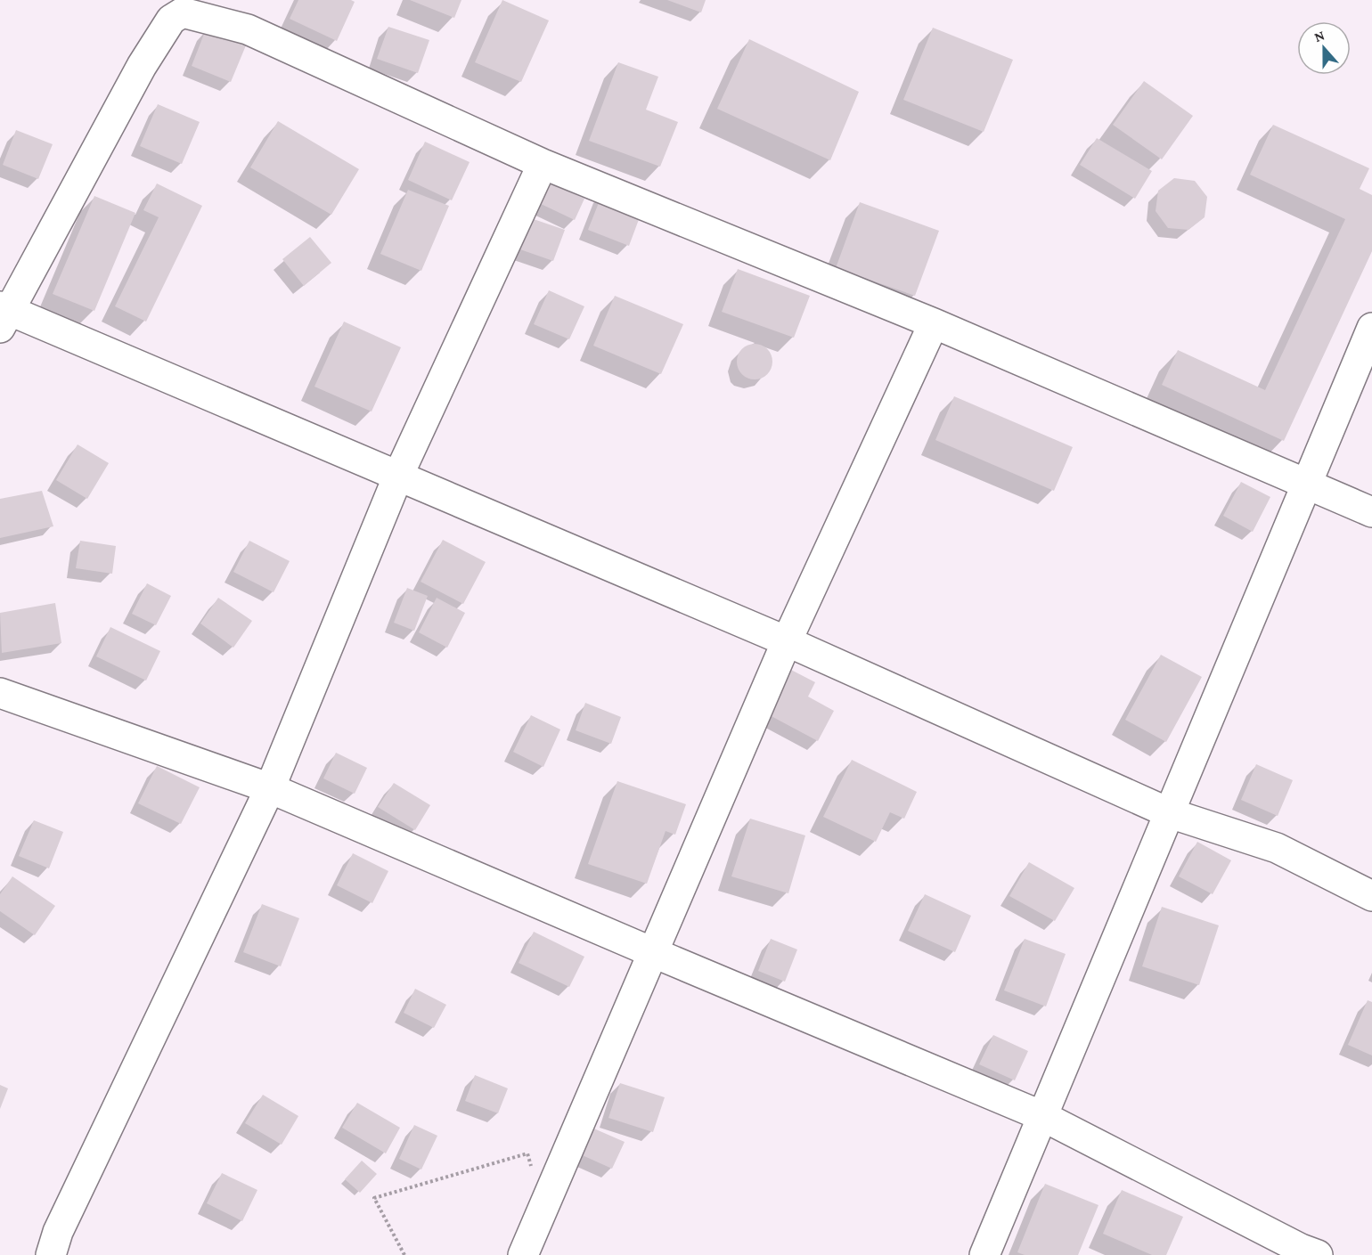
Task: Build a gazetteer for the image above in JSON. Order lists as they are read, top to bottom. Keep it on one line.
{"north":"top"}
